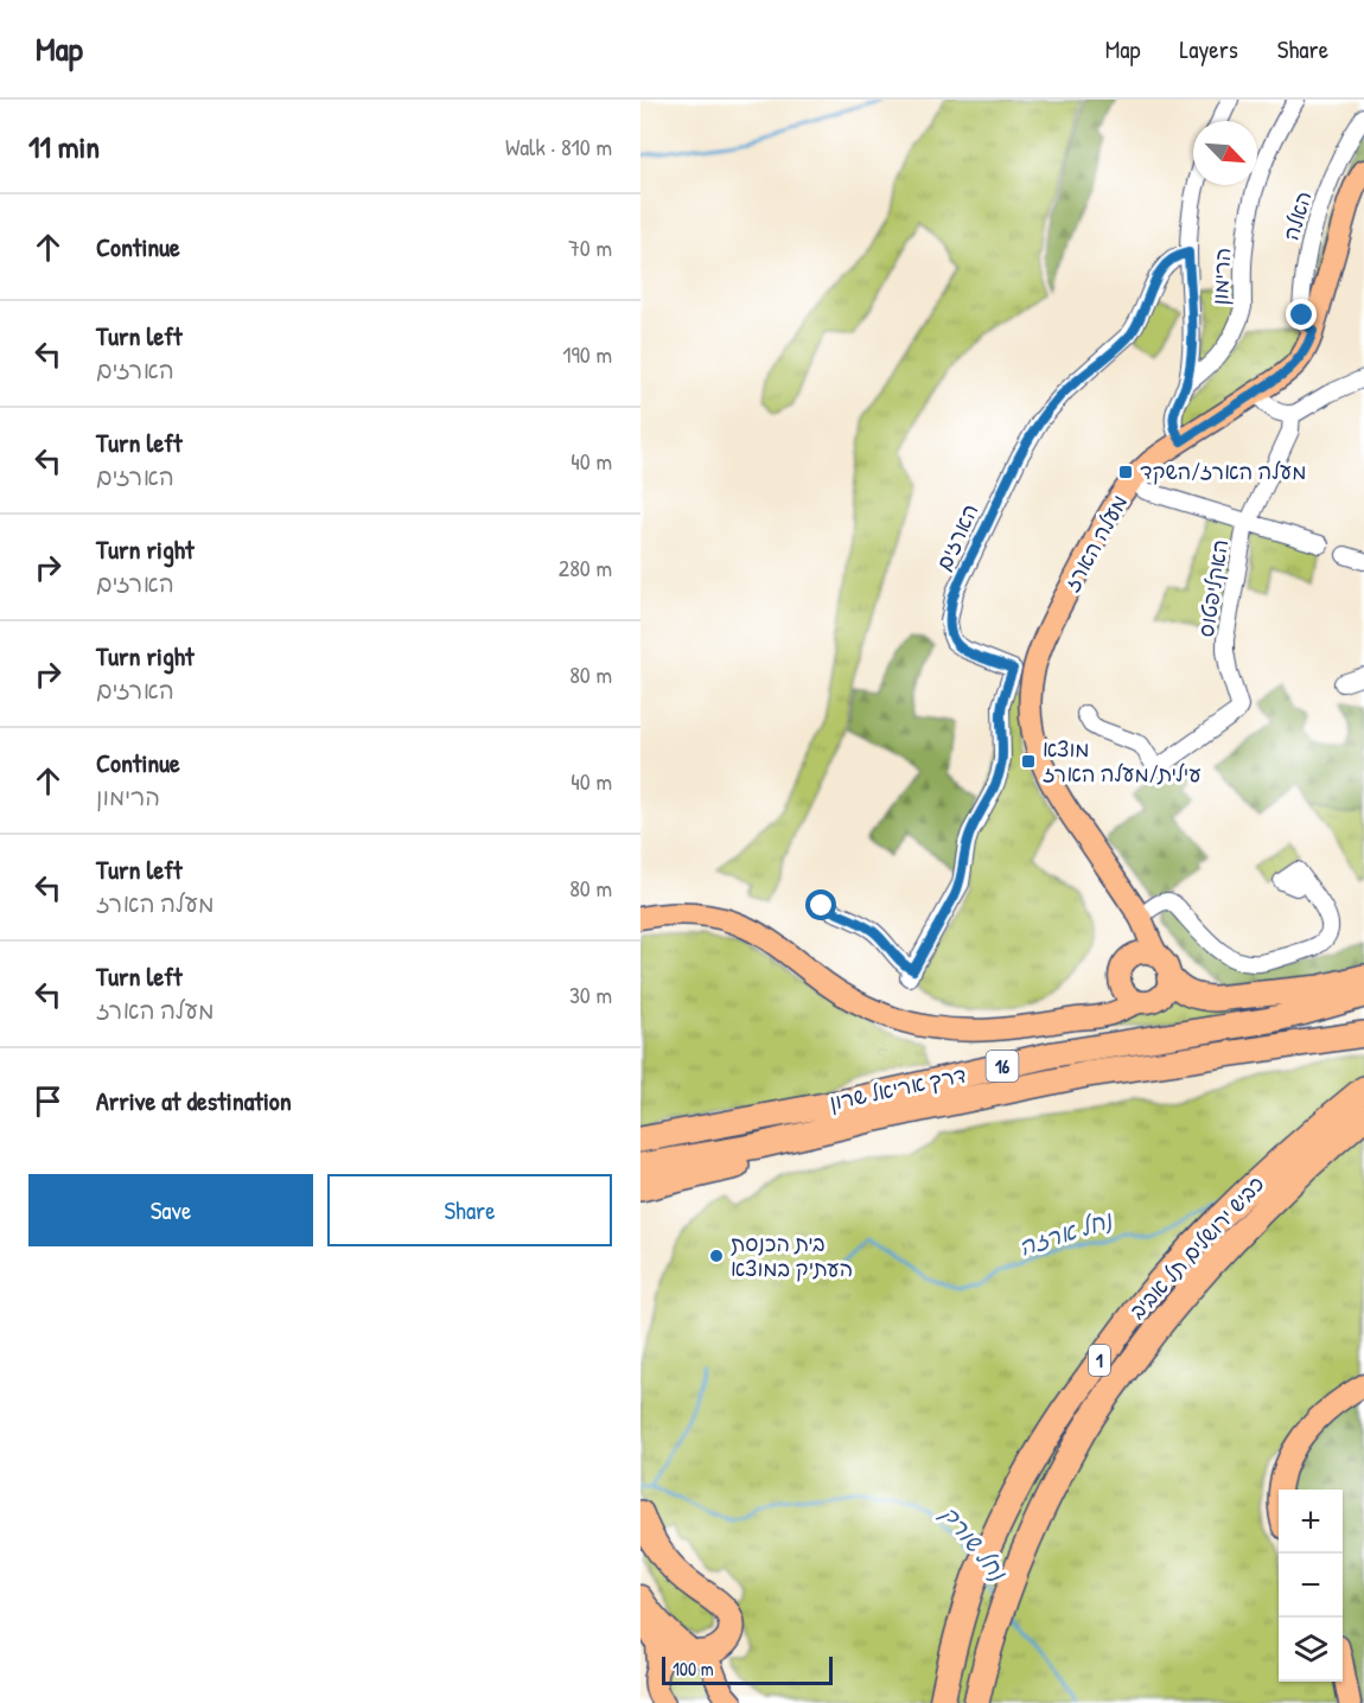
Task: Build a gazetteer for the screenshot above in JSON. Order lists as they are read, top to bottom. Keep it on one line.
{"streets":{"highway":["16","דרך אריאל שרון","כביש ירושלים תל אביב","1"],"main road":["מעלה הארז"],"street":["האלה","הרימון","הארזים","האקליפטוס"]},"crossings":[["האלה","מעלה הארז"],["הרימון","מעלה הארז"]],"water":["נחל ארזה","נחל שורק"],"places":{"transit":["מעלה הארז/השקד","מוצא עילית/מעלה הארז"],"other":["בית הכנסת העתיק במוצא"]},"scale_bar":"100 m","north":"bottom right","page":{"header":"Map","nav":["Map","Layers","Share"],"heading":["11 min","Walk · 810 m"],"list":[["Continue","70 m"],["Turn left","הארזים","190 m"],["Turn left","הארזים","40 m"],["Turn right","הארזים","280 m"],["Turn right","הארזים","80 m"],["Continue","הרימון","40 m"],["Turn left","מעלה הארז","80 m"],["Turn left","מעלה הארז","30 m"],"Arrive at destination"],"buttons":["Save","Share"],"map_buttons":["+","−"],"scale":"100 m"}}
